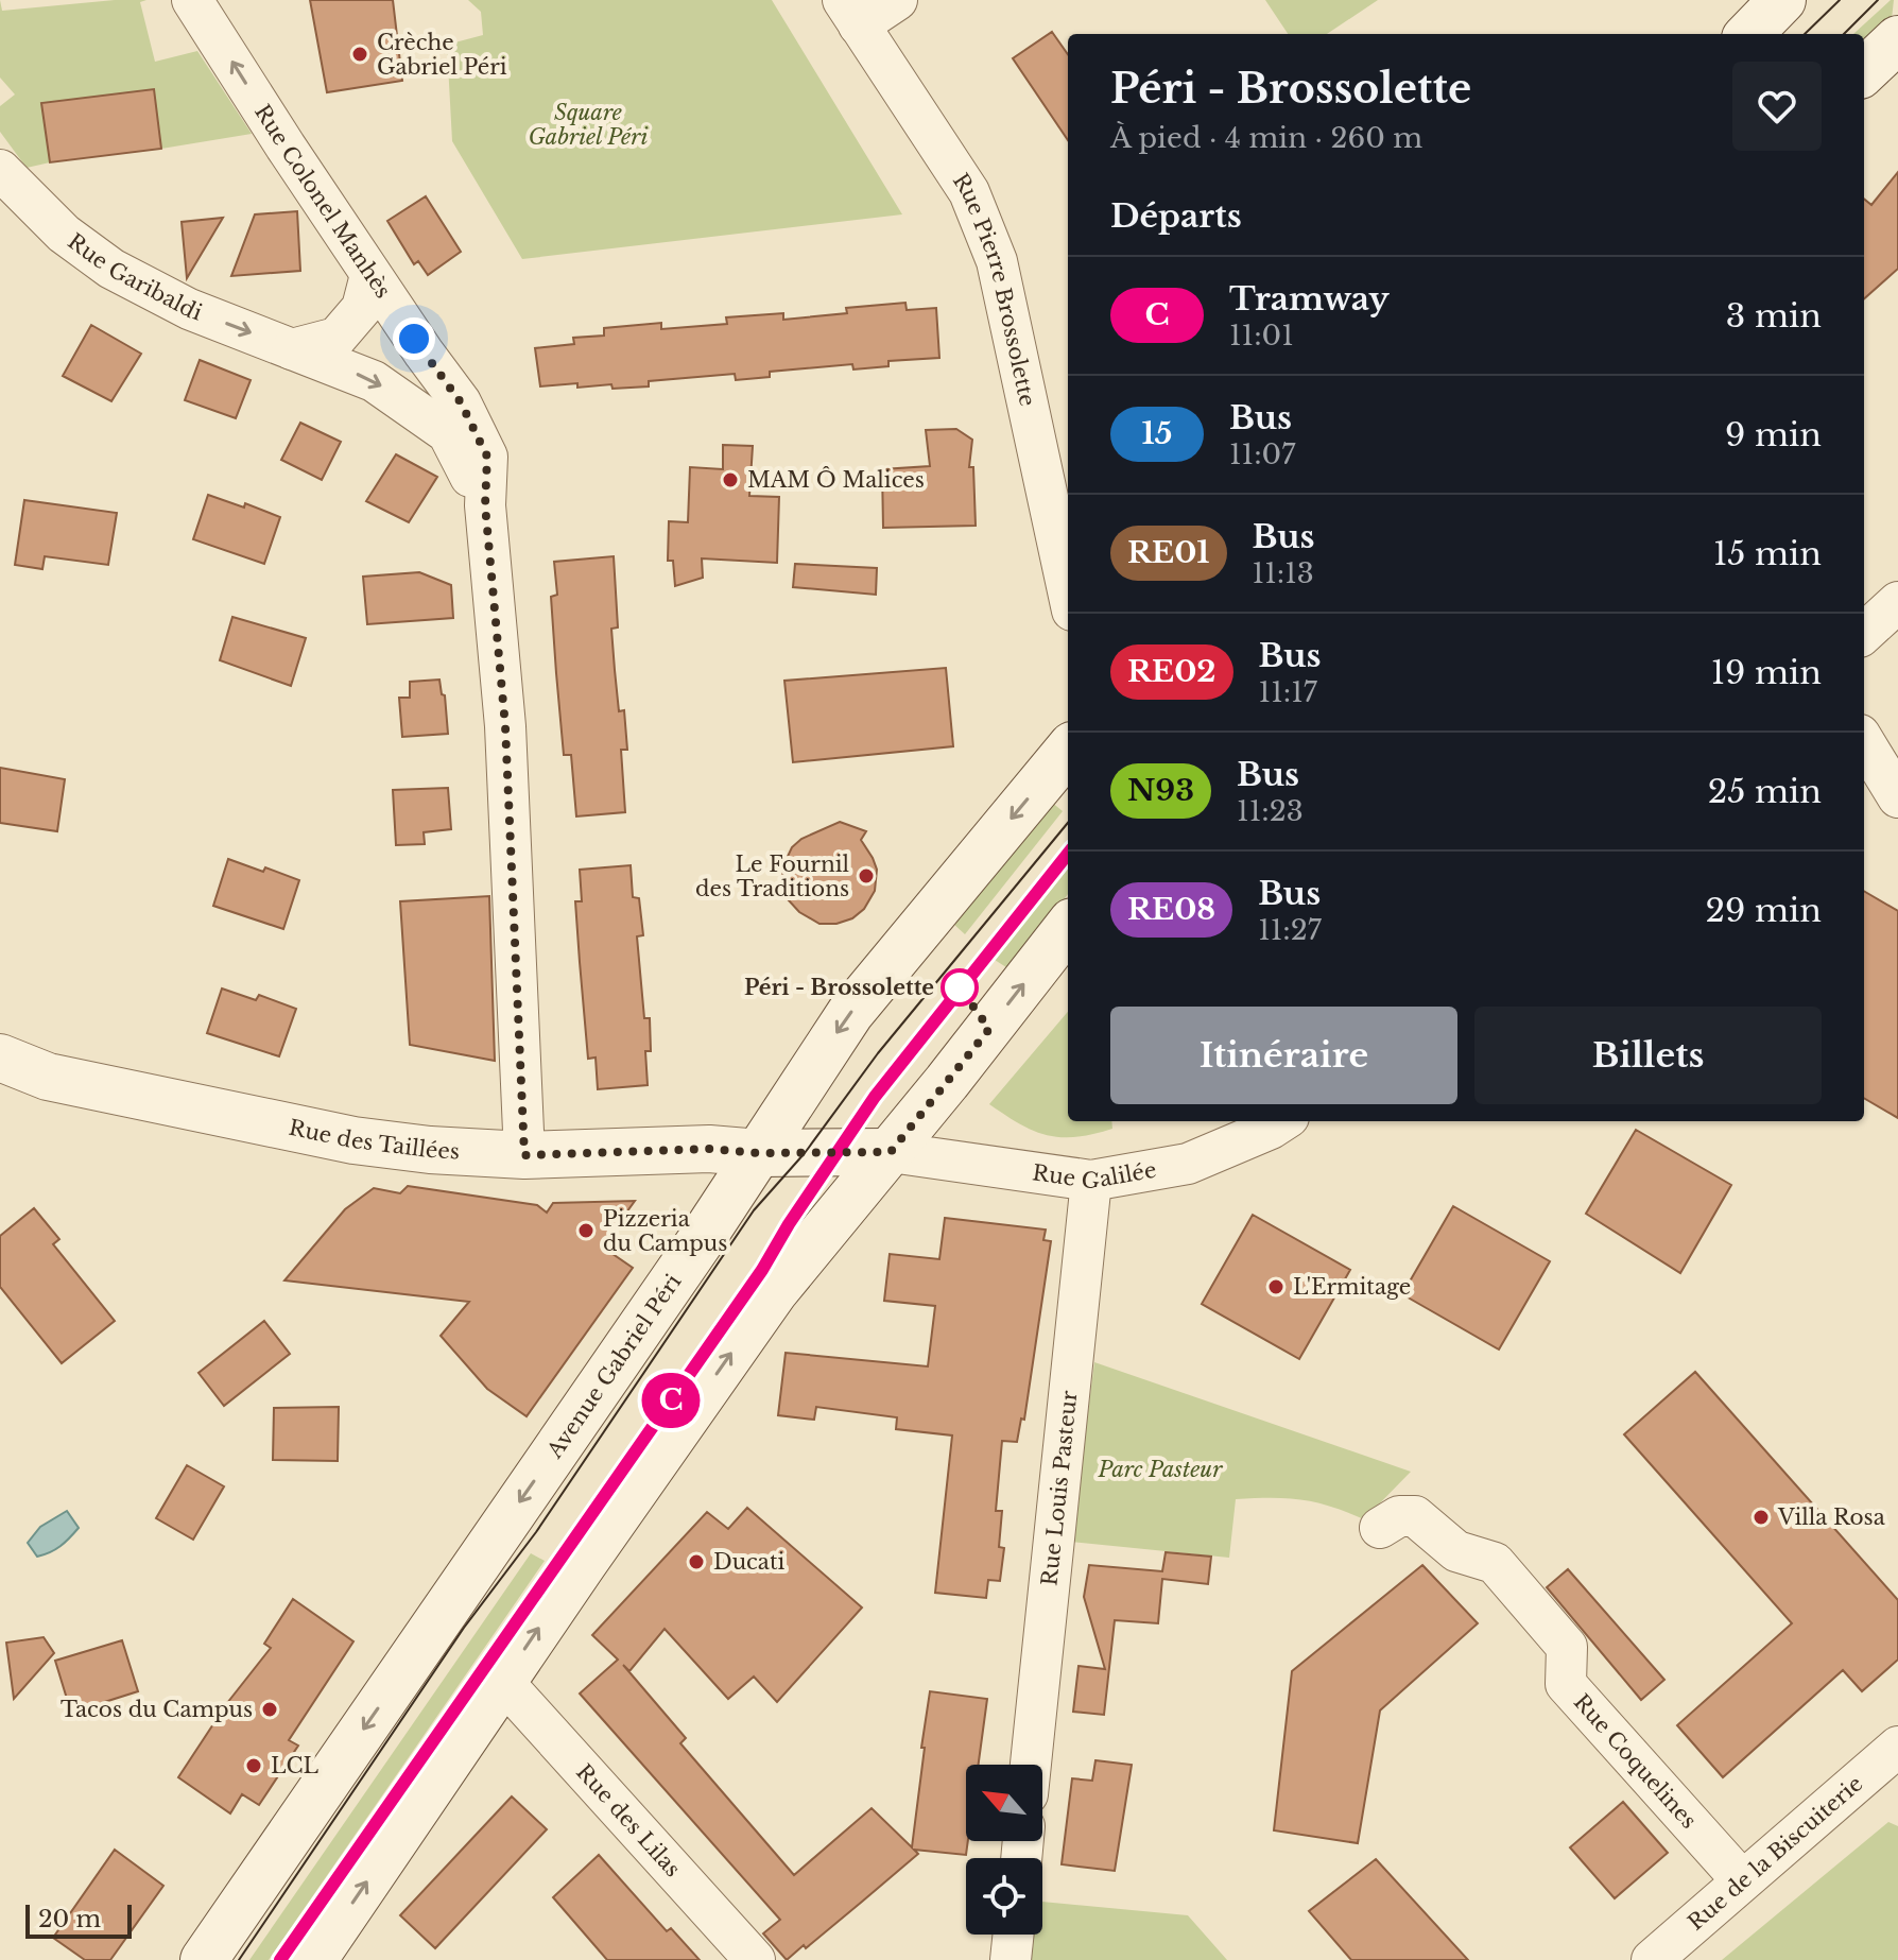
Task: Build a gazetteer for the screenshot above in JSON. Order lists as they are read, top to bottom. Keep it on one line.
{"streets":{"main road":["Rue des Taillées","Avenue Gabriel Péri"],"street":["Rue Colonel Manhès","Rue Garibaldi","Rue Pierre Brossolette","Rue Galilée","Rue Louis Pasteur","Rue Coquelines","Rue des Lilas","Rue de la Biscuiterie"]},"crossings":[["Rue Colonel Manhès","Rue Garibaldi"],["Rue Colonel Manhès","Rue des Taillées"],["Rue des Taillées","Rue Galilée"],["Rue des Taillées","Avenue Gabriel Péri"],["Rue Galilée","Rue Louis Pasteur"],["Rue Coquelines","Rue de la Biscuiterie"]],"one_way":["Rue Garibaldi"],"parks":["Square Gabriel Péri","Parc Pasteur"],"places":["Crèche Gabriel Péri","MAM Ô Malices","Le Fournil des Traditions","Péri - Brossolette","Pizzeria du Campus","L'Ermitage","Villa Rosa","Ducati","Tacos du Campus","LCL"],"lines":["tram line C"],"scale_bar":"20 m","north":"top left","page":{"on_map":"C","heading":[["Péri - Brossolette","À pied · 4 min · 260 m"],"Départs"],"list":[{"mark":"C","name":"Tramway","note":"11:01","value":"3 min"},{"mark":"15","name":"Bus","note":"11:07","value":"9 min"},{"mark":"RE01","name":"Bus","note":"11:13","value":"15 min"},{"mark":"RE02","name":"Bus","note":"11:17","value":"19 min"},{"mark":"N93","name":"Bus","note":"11:23","value":"25 min"},{"mark":"RE08","name":"Bus","note":"11:27","value":"29 min"}],"buttons":["Itinéraire","Billets"],"scale":"20 m"}}
